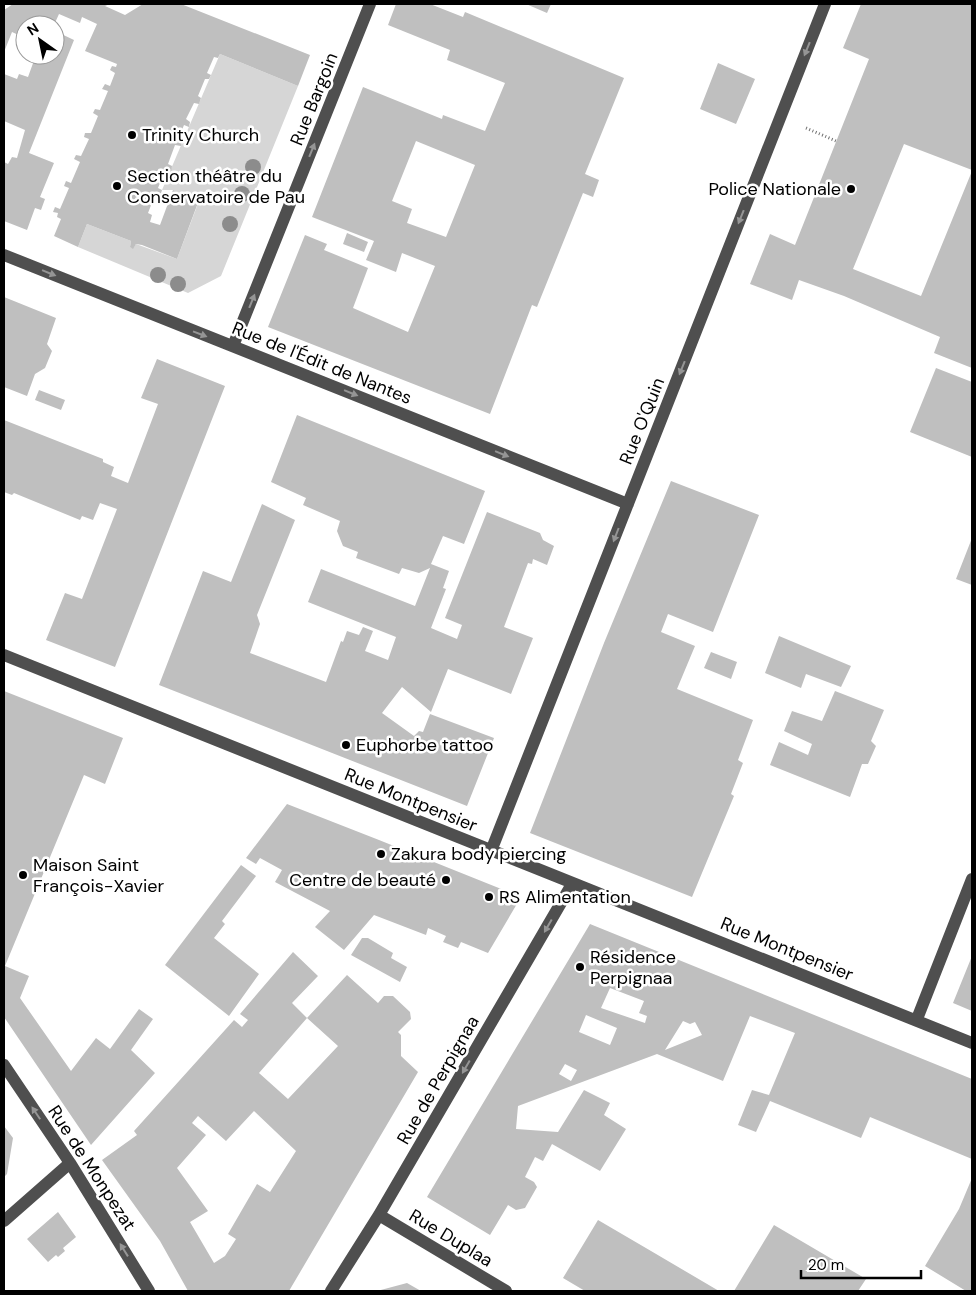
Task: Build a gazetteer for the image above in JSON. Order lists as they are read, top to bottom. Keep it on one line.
{"streets":{"street":["Rue Bargoin","Rue de l'Édit de Nantes","Rue O'Quin","Rue Montpensier","Rue de Perpignaa","Rue de Monpezat","Rue Duplaa"]},"crossings":[["Rue Bargoin","Rue de l'Édit de Nantes"],["Rue de l'Édit de Nantes","Rue O'Quin"],["Rue O'Quin","Rue Montpensier"],["Rue Montpensier","Rue de Perpignaa"],["Rue de Perpignaa","Rue Duplaa"]],"one_way":["Rue Bargoin","Rue de l'Édit de Nantes","Rue O'Quin","Rue de Perpignaa","Rue de Monpezat"],"places":["Trinity Church","Section théâtre du Conservatoire de Pau","Police Nationale","Euphorbe tattoo","Zakura body piercing","Maison Saint François-Xavier","Centre de beauté","RS Alimentation","Résidence Perpignaa"],"scale_bar":"20 m","north":"top left"}
